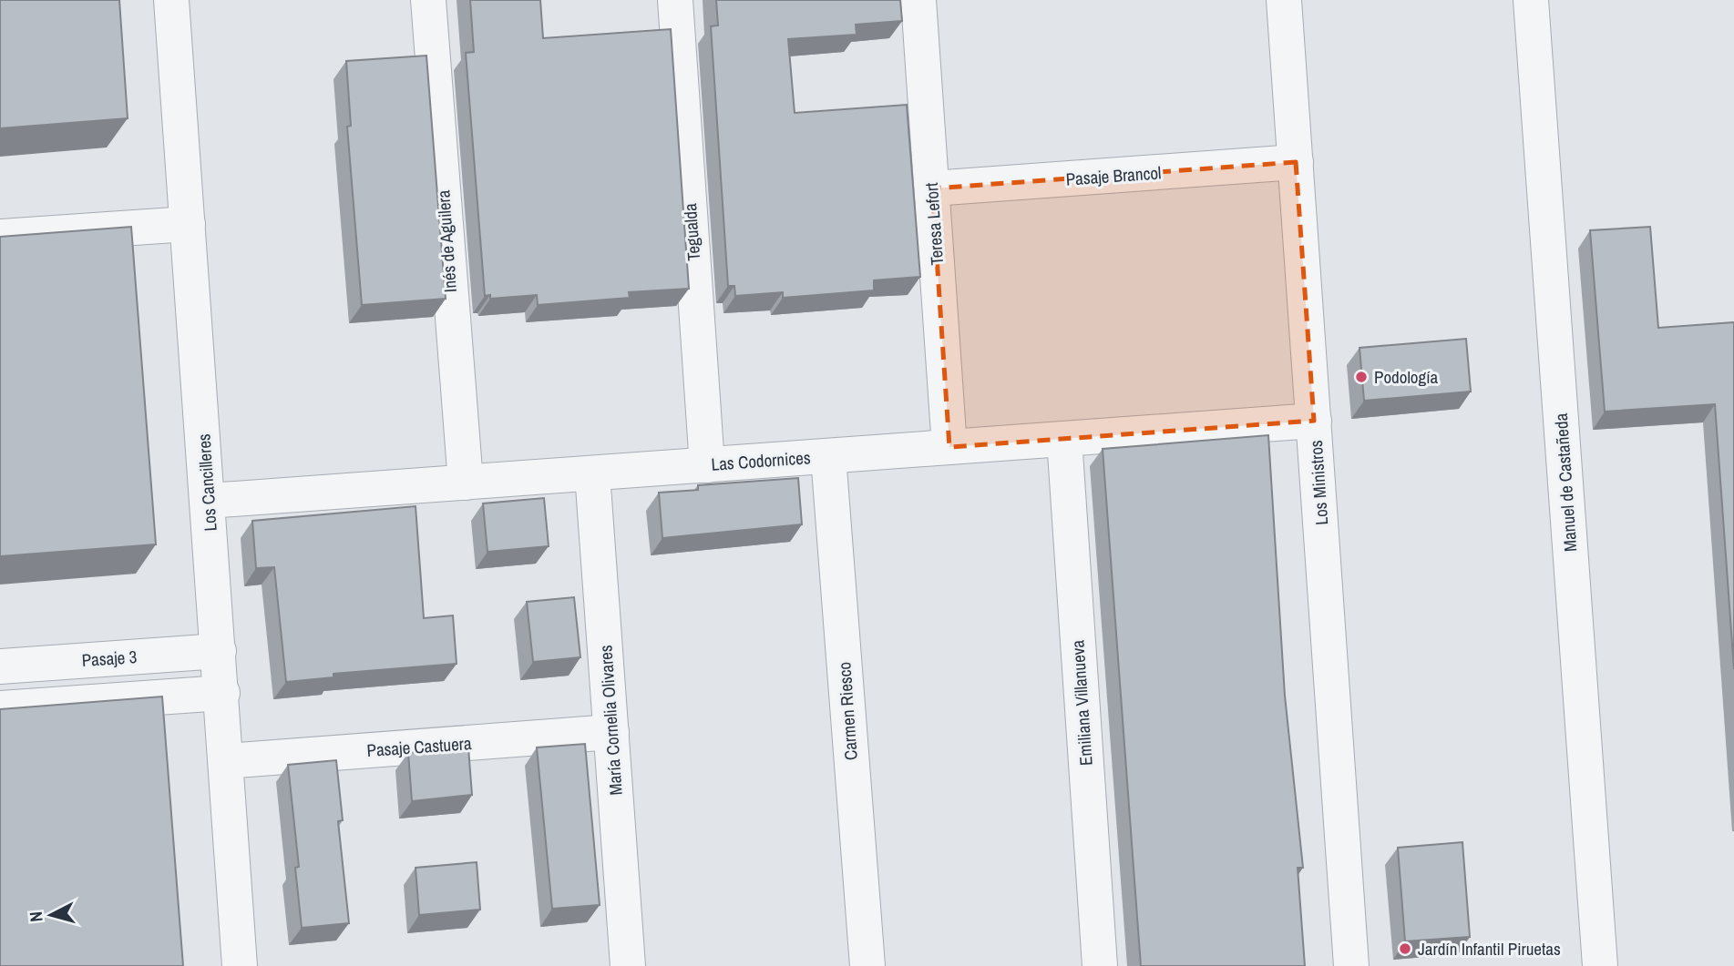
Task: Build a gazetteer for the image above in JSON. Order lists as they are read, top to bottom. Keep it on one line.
{"streets":{"street":["Pasaje Brancol","Teresa Lefort","Tegualda","Inés de Aguilera","Las Codornices","Los Cancilleres","Los Ministros","Manuel de Castañeda","Pasaje 3","Emiliana Villanueva","Carmen Riesco","María Cornelia Olivares","Pasaje Castuera"]},"crossings":[["Pasaje Brancol","Teresa Lefort"],["Pasaje Brancol","Los Ministros"],["Teresa Lefort","Las Codornices"],["Tegualda","Las Codornices"],["Inés de Aguilera","Las Codornices"],["Las Codornices","Los Cancilleres"],["Las Codornices","Los Ministros"],["Las Codornices","Emiliana Villanueva"],["Las Codornices","Carmen Riesco"],["Las Codornices","María Cornelia Olivares"],["Los Cancilleres","Pasaje 3"],["Los Cancilleres","Pasaje Castuera"],["María Cornelia Olivares","Pasaje Castuera"]],"places":["Podología","Jardín Infantil Piruetas"],"north":"left"}
